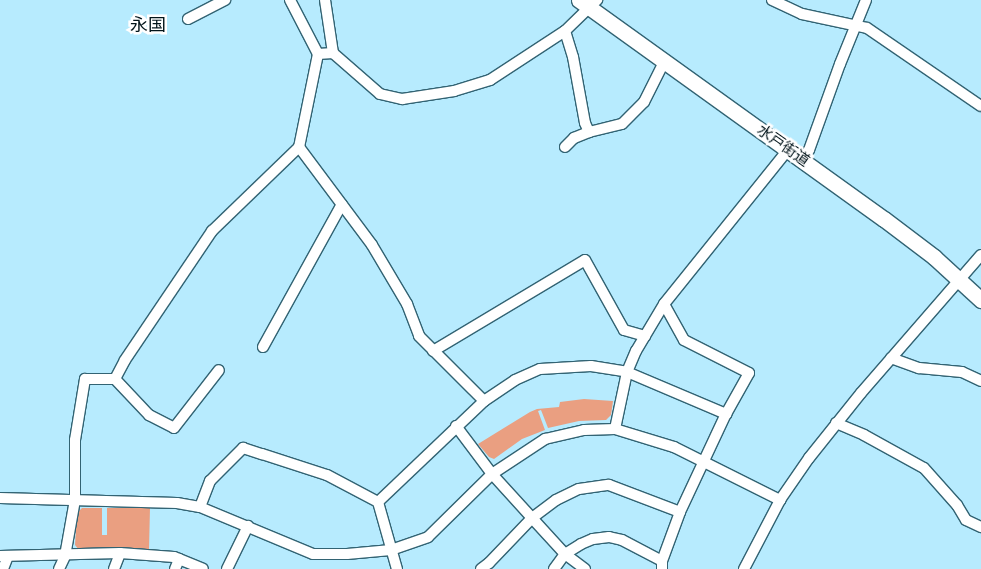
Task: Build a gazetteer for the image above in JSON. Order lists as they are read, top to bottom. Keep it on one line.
{"streets":{"highway":["水戸街道"]},"districts":["永国"]}
